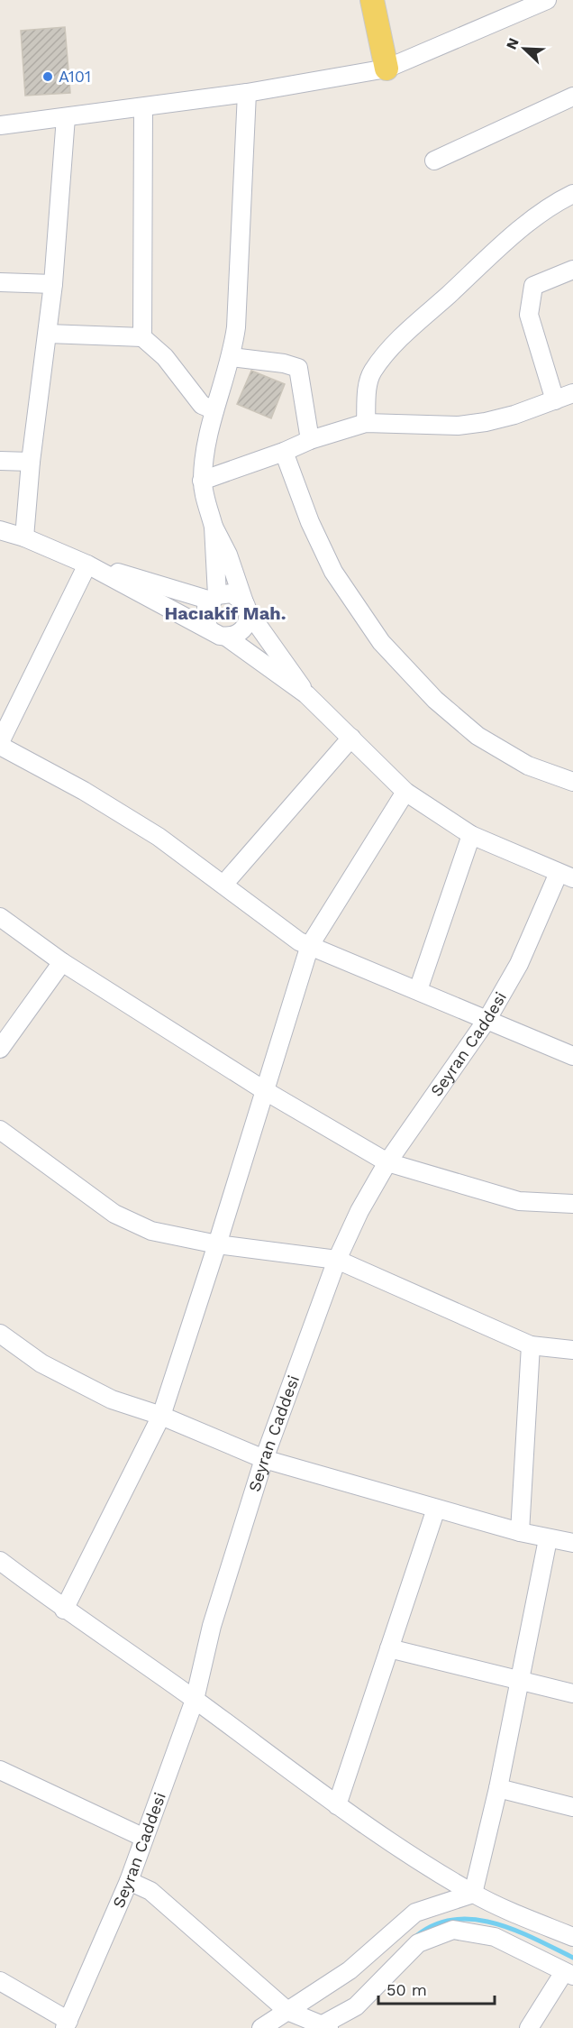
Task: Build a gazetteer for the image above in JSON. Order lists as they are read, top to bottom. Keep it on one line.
{"streets":{"street":["Seyran Caddesi"]},"districts":["Hacıakif Mah."],"places":["A101"],"scale_bar":"50 m","north":"top left"}
